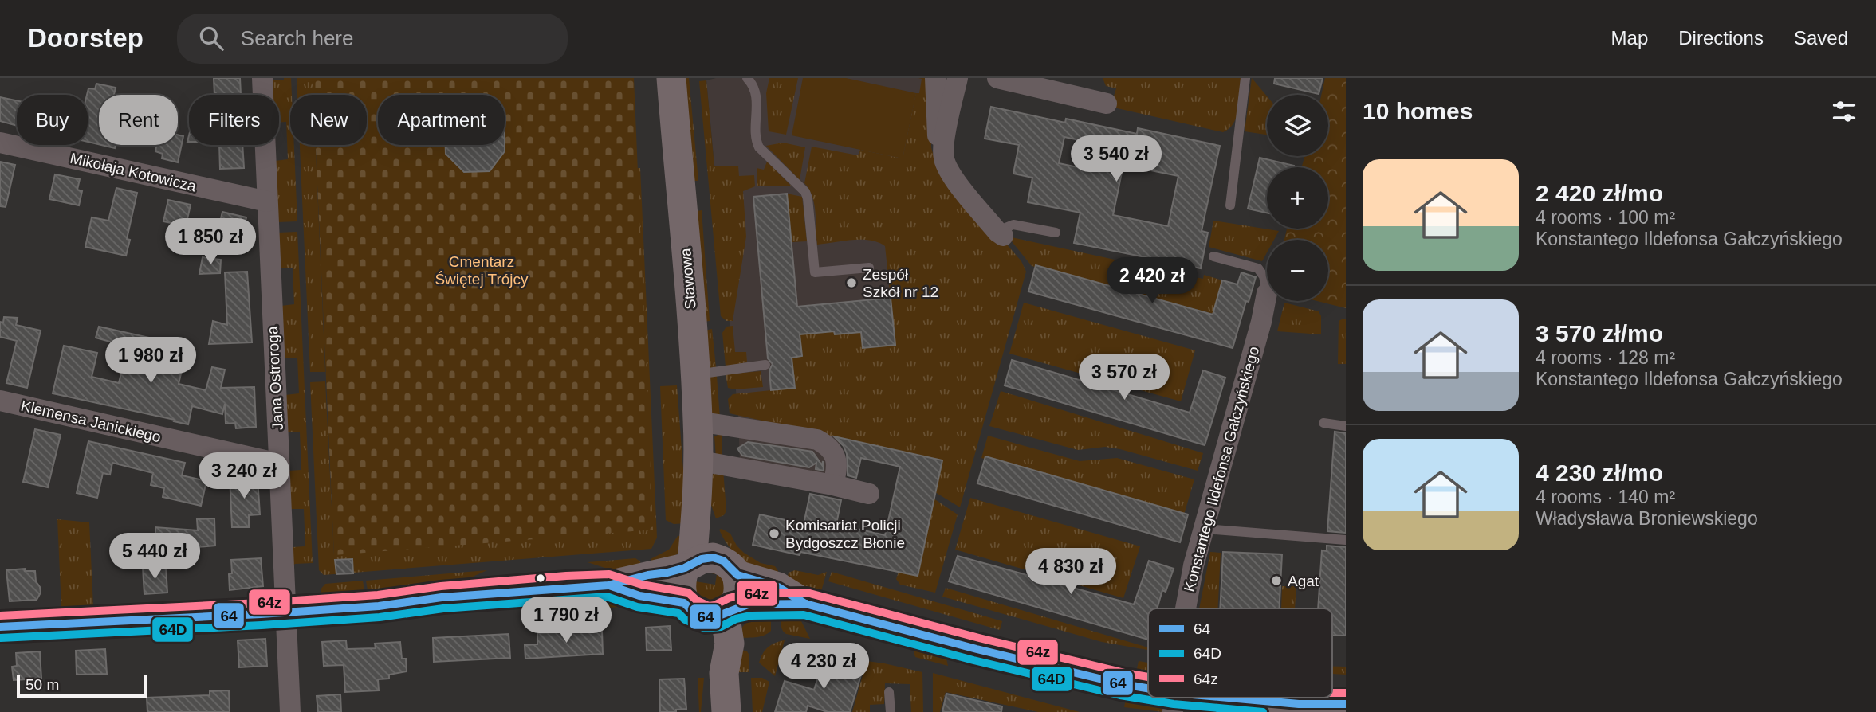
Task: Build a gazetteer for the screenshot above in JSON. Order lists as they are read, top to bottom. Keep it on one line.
{"streets":{"street":["Mikołaja Kotowicza","Stawowa","Jana Ostroroga","Klemensa Janickiego","Konstantego Ildefonsa Gałczyńskiego"]},"crossings":[["Mikołaja Kotowicza","Jana Ostroroga"],["Jana Ostroroga","Klemensa Janickiego"]],"parks":["Cmentarz Świętej Trójcy"],"places":["Zespół Szkół nr 12","Komisariat Policji Bydgoszcz Błonie","Agat"],"lines":["transit line 64","transit line 64z","transit line 64D"],"legend":["64","64D","64z"],"scale_bar":"50 m","page":{"header":"Doorstep","search":"Search here","nav":["Map","Directions","Saved"],"heading":"10 homes","map_buttons":["+","−"],"chip":["Buy","Rent","Filters","New","Apartment"],"price":["3 540 zł","1 850 zł","2 420 zł","1 980 zł","3 570 zł","3 240 zł","5 440 zł","4 830 zł","1 790 zł","4 230 zł"],"list":[{"name":"2 420 zł/mo","note":"4 rooms · 100 m² · Konstantego Ildefonsa Gałczyńskiego"},{"name":"3 570 zł/mo","note":"4 rooms · 128 m² · Konstantego Ildefonsa Gałczyńskiego"},{"name":"4 230 zł/mo","note":"4 rooms · 140 m² · Władysława Broniewskiego"}],"scale":"50 m"}}
